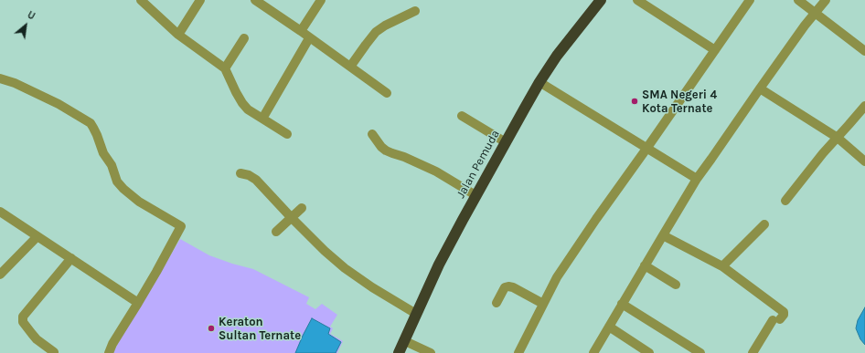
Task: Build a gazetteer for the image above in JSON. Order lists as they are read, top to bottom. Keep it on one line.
{"streets":{"highway":["Jalan Pemuda"]},"places":["SMA Negeri 4 Kota Ternate","Keraton Sultan Ternate"],"north":"top right"}
